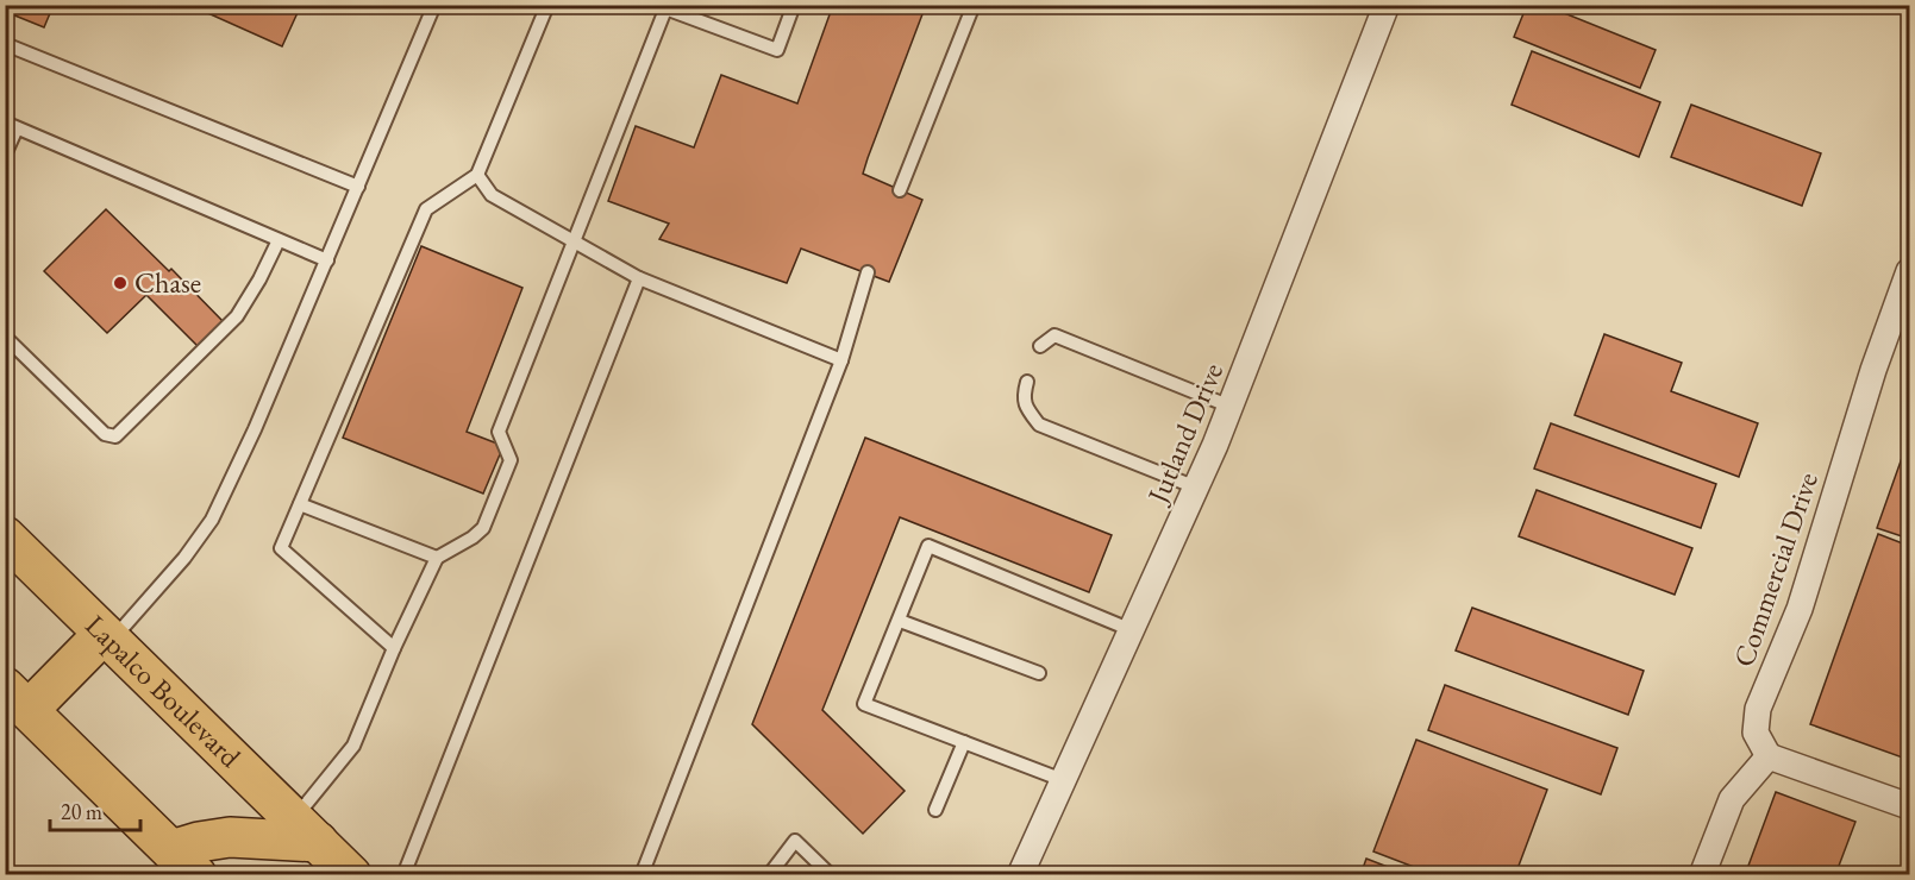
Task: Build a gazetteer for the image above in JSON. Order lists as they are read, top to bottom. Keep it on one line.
{"streets":{"main road":["Lapalco Boulevard"],"street":["Jutland Drive","Commercial Drive"]},"places":["Chase"],"scale_bar":"20 m"}
